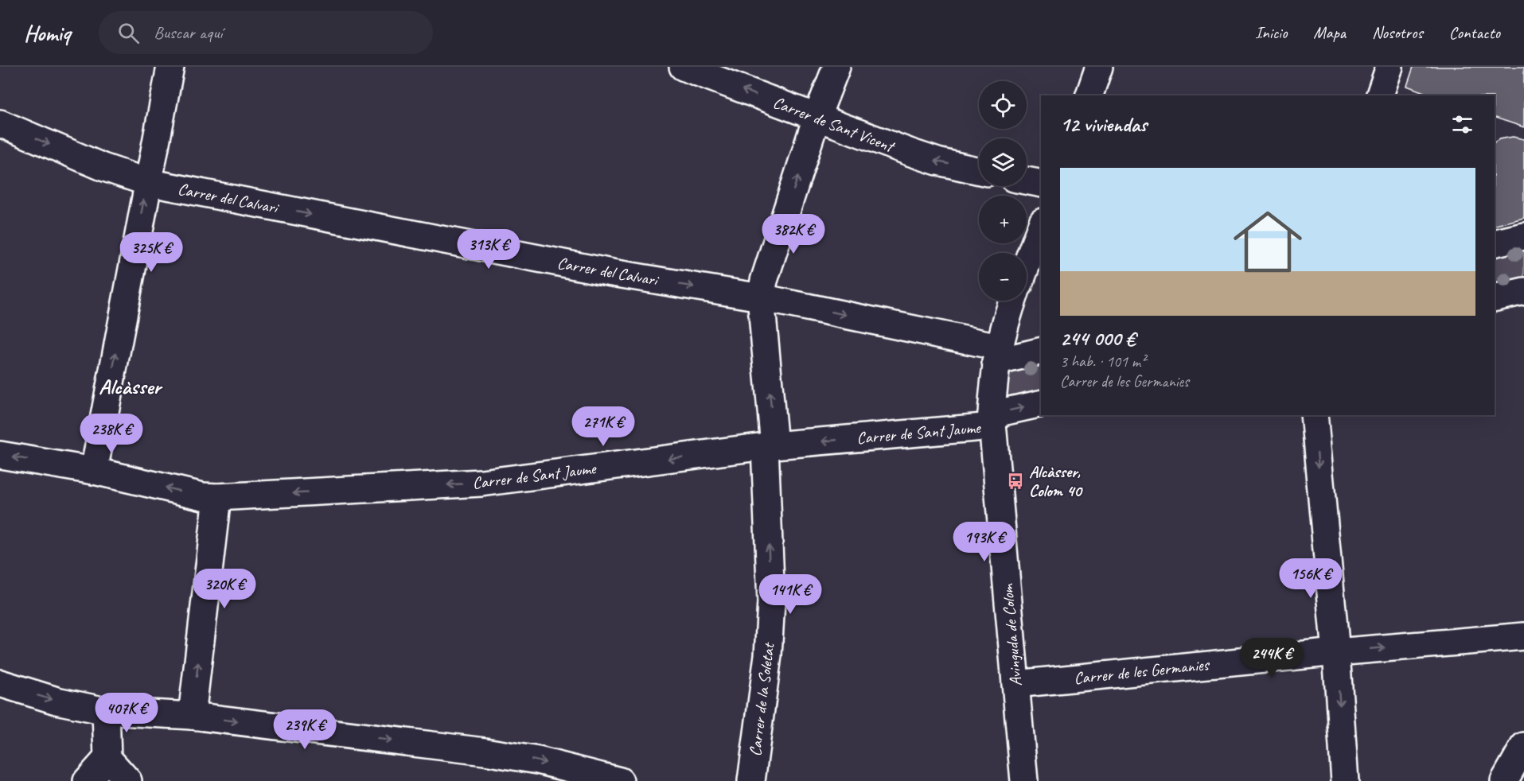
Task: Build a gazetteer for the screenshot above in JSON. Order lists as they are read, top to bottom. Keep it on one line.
{"streets":{"street":["Carrer de Sant Vicent","Carrer del Calvari","Carrer de Sant Jaume","Avinguda de Colom","Carrer de les Germanies","Carrer de la Soletat"]},"crossings":[["Carrer de Sant Vicent","Carrer de la Soletat"],["Carrer del Calvari","Avinguda de Colom"],["Carrer del Calvari","Carrer de la Soletat"],["Carrer de Sant Jaume","Avinguda de Colom"],["Carrer de Sant Jaume","Carrer de la Soletat"],["Avinguda de Colom","Carrer de les Germanies"]],"one_way":["Carrer de Sant Vicent","Carrer del Calvari","Carrer de Sant Jaume","Carrer de les Germanies","Carrer de la Soletat"],"districts":["Alcàsser"],"places":{"bus stop":["Alcàsser, Colom 40"]},"page":{"header":"Homiq","search":"Buscar aquí","nav":["Inicio","Mapa","Nosotros","Contacto"],"map_buttons":["+","−"],"heading":"12 viviendas","list":[{"name":"244 000 €","note":"3 hab. · 101 m² · Carrer de les Germanies"}],"price":["382K €","313K €","325K €","271K €","238K €","193K €","156K €","320K €","141K €","244K €","407K €","239K €"]}}
